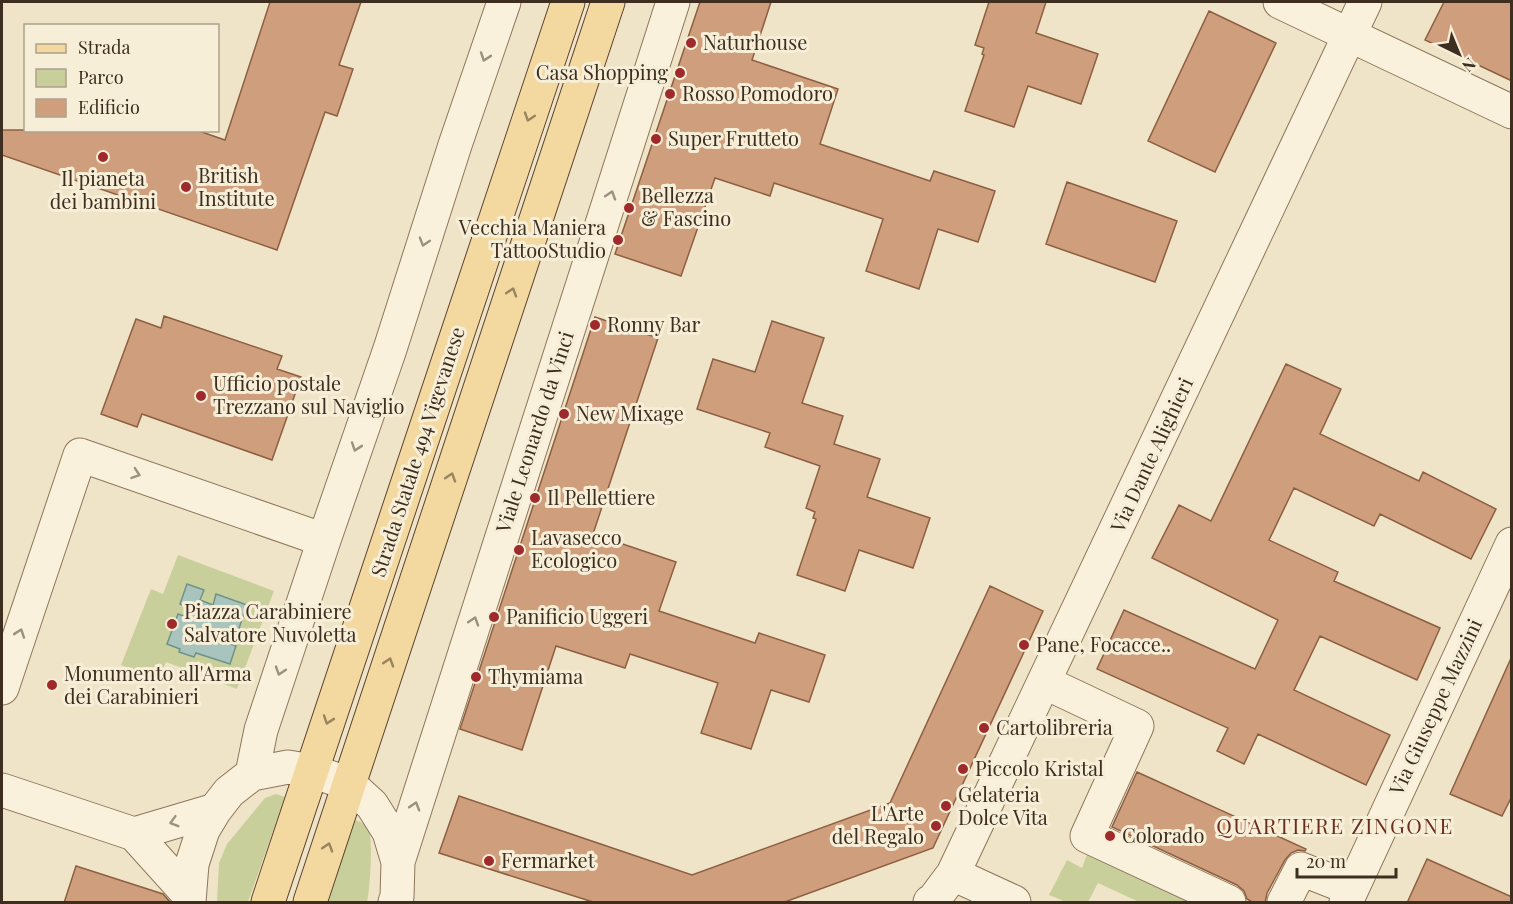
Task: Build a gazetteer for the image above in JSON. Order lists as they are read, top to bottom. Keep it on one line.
{"streets":{"main road":["Strada Statale 494 Vigevanese"],"street":["Viale Leonardo da Vinci","Via Dante Alighieri","Via Giuseppe Mazzini"]},"districts":["QUARTIERE ZINGONE"],"places":["Naturhouse","Casa Shopping","Rosso Pomodoro","Super Frutteto","Il pianeta dei bambini","British Institute","Bellezza & Fascino","Vecchia Maniera TattooStudio","Ronny Bar","Ufficio postale Trezzano sul Naviglio","New Mixage","Il Pellettiere","Lavasecco Ecologico","Panificio Uggeri","Piazza Carabiniere Salvatore Nuvoletta","Pane, Focacce..","Thymiama","Monumento all'Arma dei Carabinieri","Cartolibreria","Piccolo Kristal","Gelateria Dolce Vita","L'Arte del Regalo","Colorado","Fermarket"],"legend":["Strada","Parco","Edificio"],"scale_bar":"20 m","north":"bottom right"}
